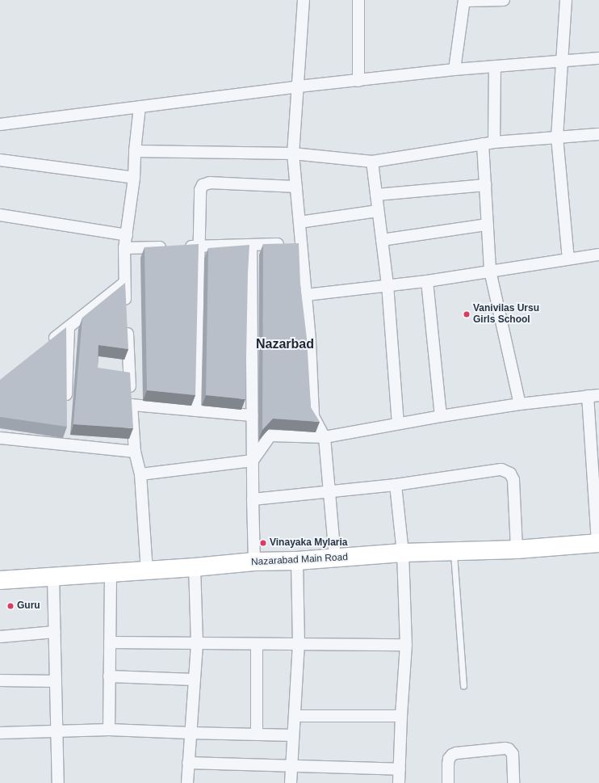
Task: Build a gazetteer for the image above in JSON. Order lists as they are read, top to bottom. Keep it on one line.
{"streets":{"main road":["Nazarabad Main Road"]},"districts":["Nazarbad"],"places":["Vanivilas Ursu Girls School","Vinayaka Mylaria","Guru"]}
